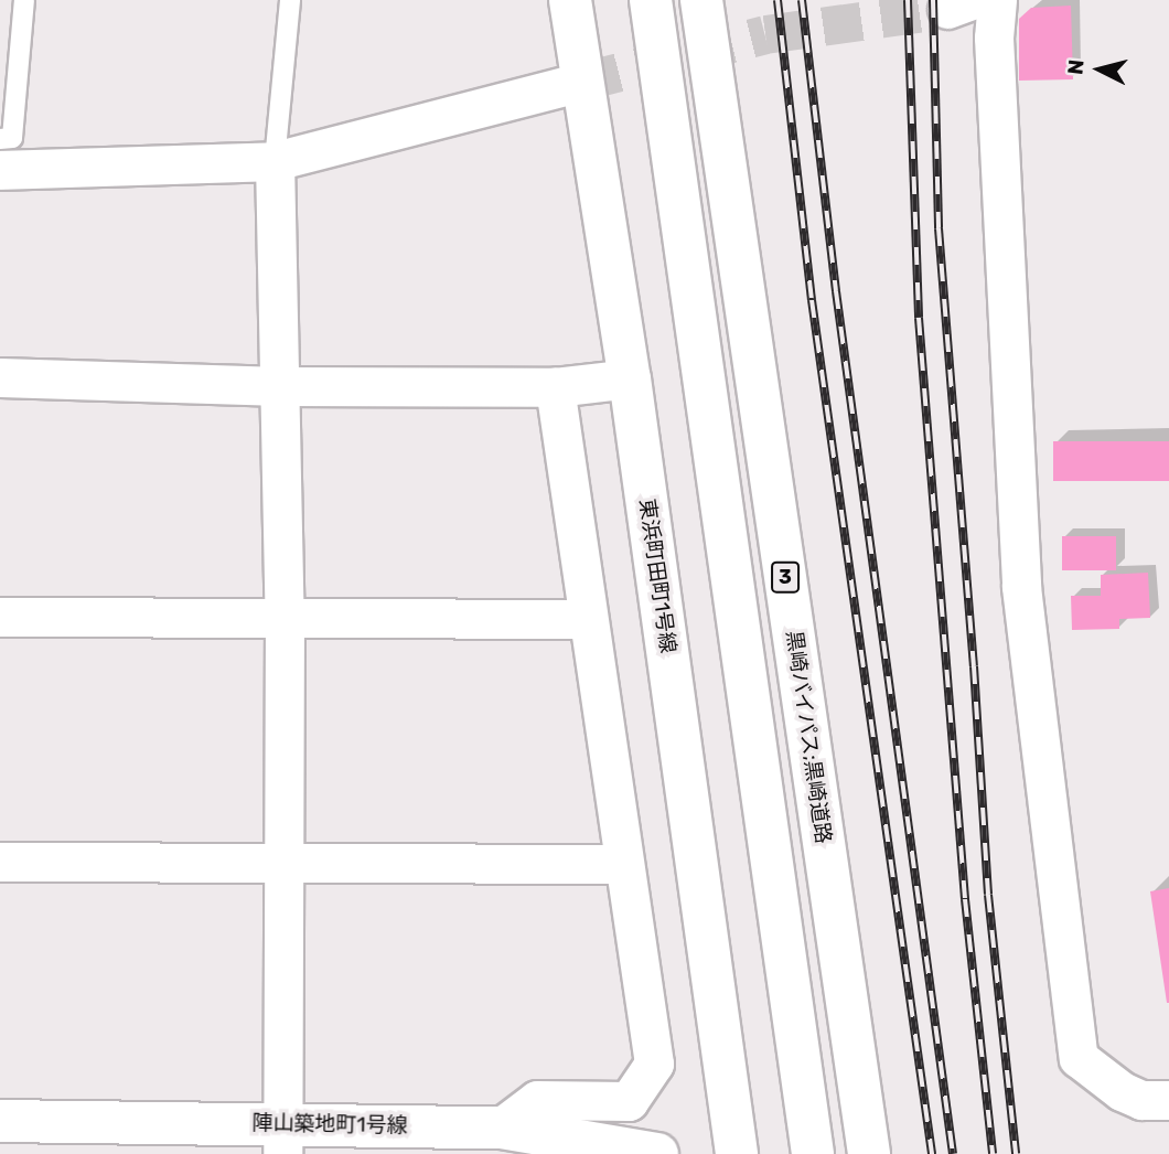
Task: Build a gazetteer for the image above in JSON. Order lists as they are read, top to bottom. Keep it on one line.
{"streets":{"main road":["東浜町田町1号線","3","黒崎バイパス;黒崎道路","陣山築地町1号線"]},"north":"left"}
